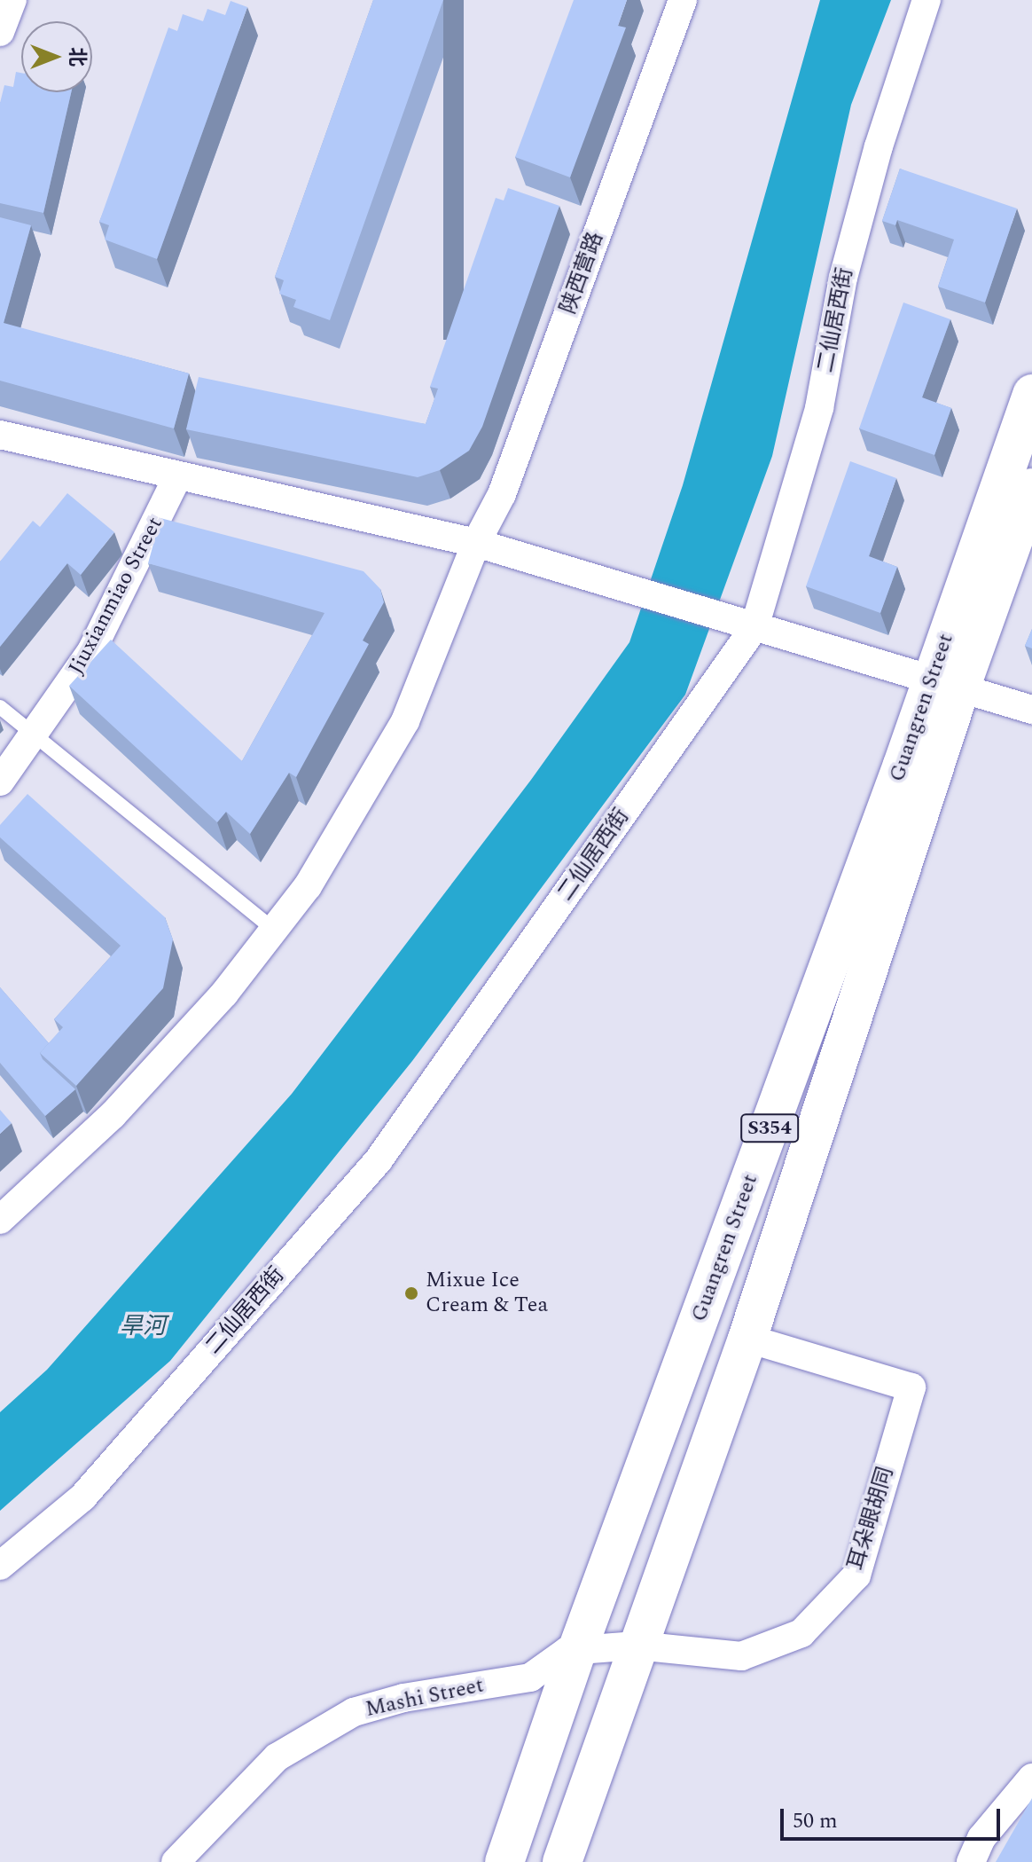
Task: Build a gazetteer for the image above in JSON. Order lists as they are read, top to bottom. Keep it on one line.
{"streets":{"main road":["Guangren Street","S354"],"street":["陕西营路","二仙居西街","Jiuxianmiao Street","耳朵眼胡同","Mashi Street"]},"crossings":[["Guangren Street","耳朵眼胡同"],["Guangren Street","Mashi Street"],["耳朵眼胡同","Mashi Street"]],"water":["旱河"],"places":["Mixue Ice Cream & Tea"],"scale_bar":"50 m","north":"right"}
